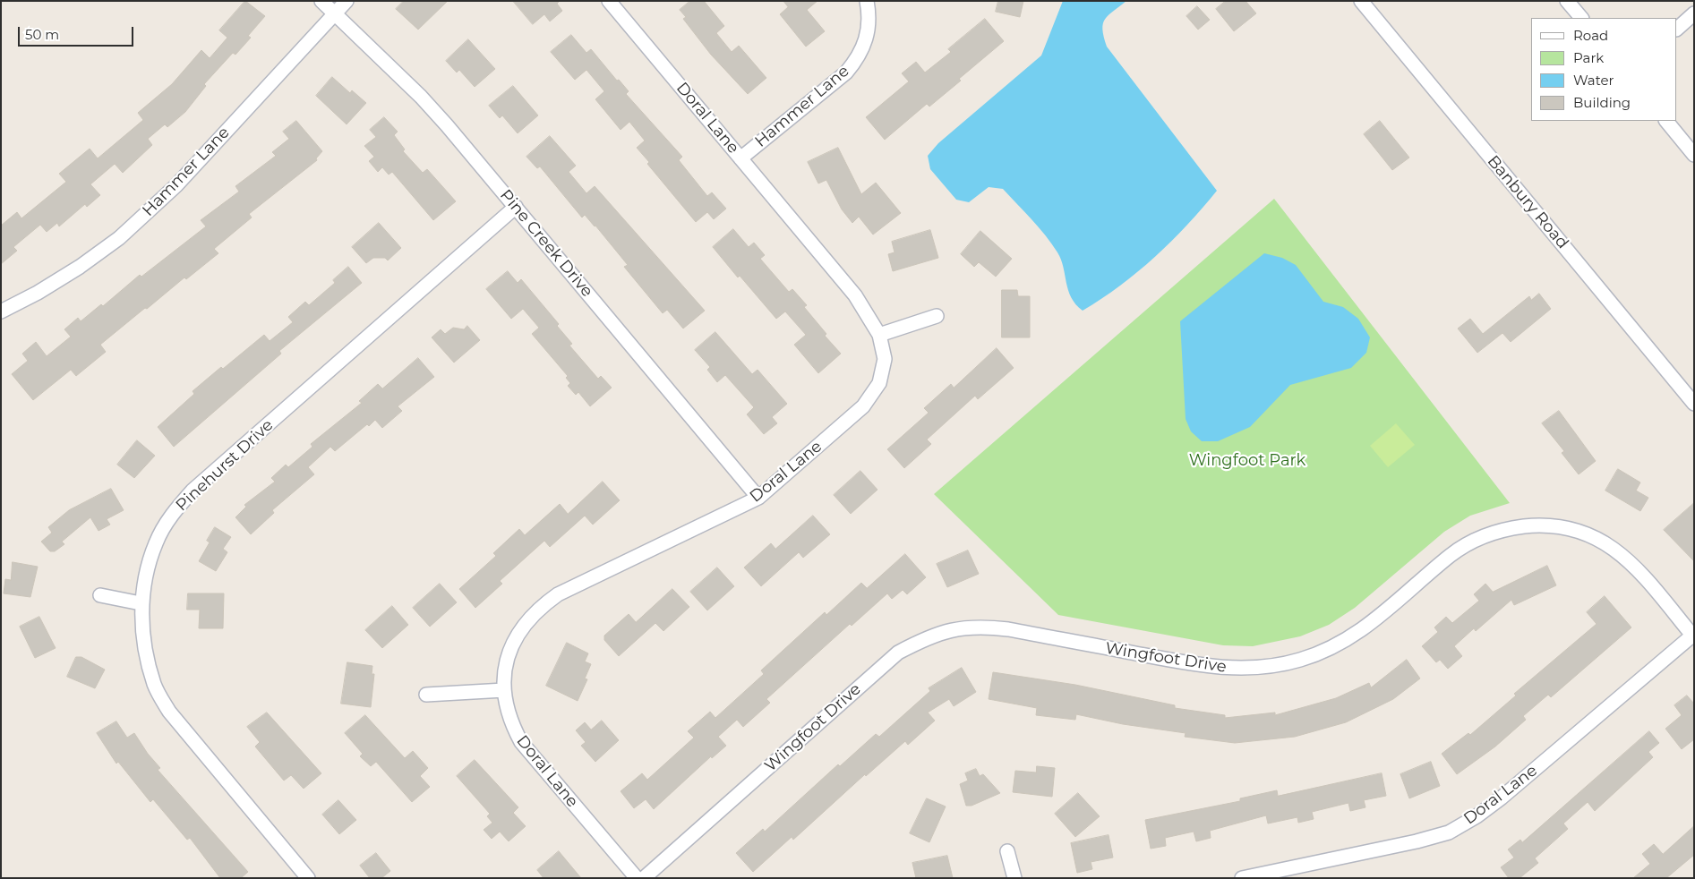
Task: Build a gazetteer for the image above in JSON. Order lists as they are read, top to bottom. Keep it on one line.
{"streets":{"street":["Hammer Lane","Doral Lane","Banbury Road","Pine Creek Drive","Pinehurst Drive","Wingfoot Drive"]},"crossings":[["Hammer Lane","Doral Lane"],["Hammer Lane","Pine Creek Drive"],["Doral Lane","Pine Creek Drive"],["Doral Lane","Wingfoot Drive"],["Pine Creek Drive","Pinehurst Drive"]],"parks":["Wingfoot Park"],"legend":["Road","Park","Water","Building"],"scale_bar":"50 m"}
